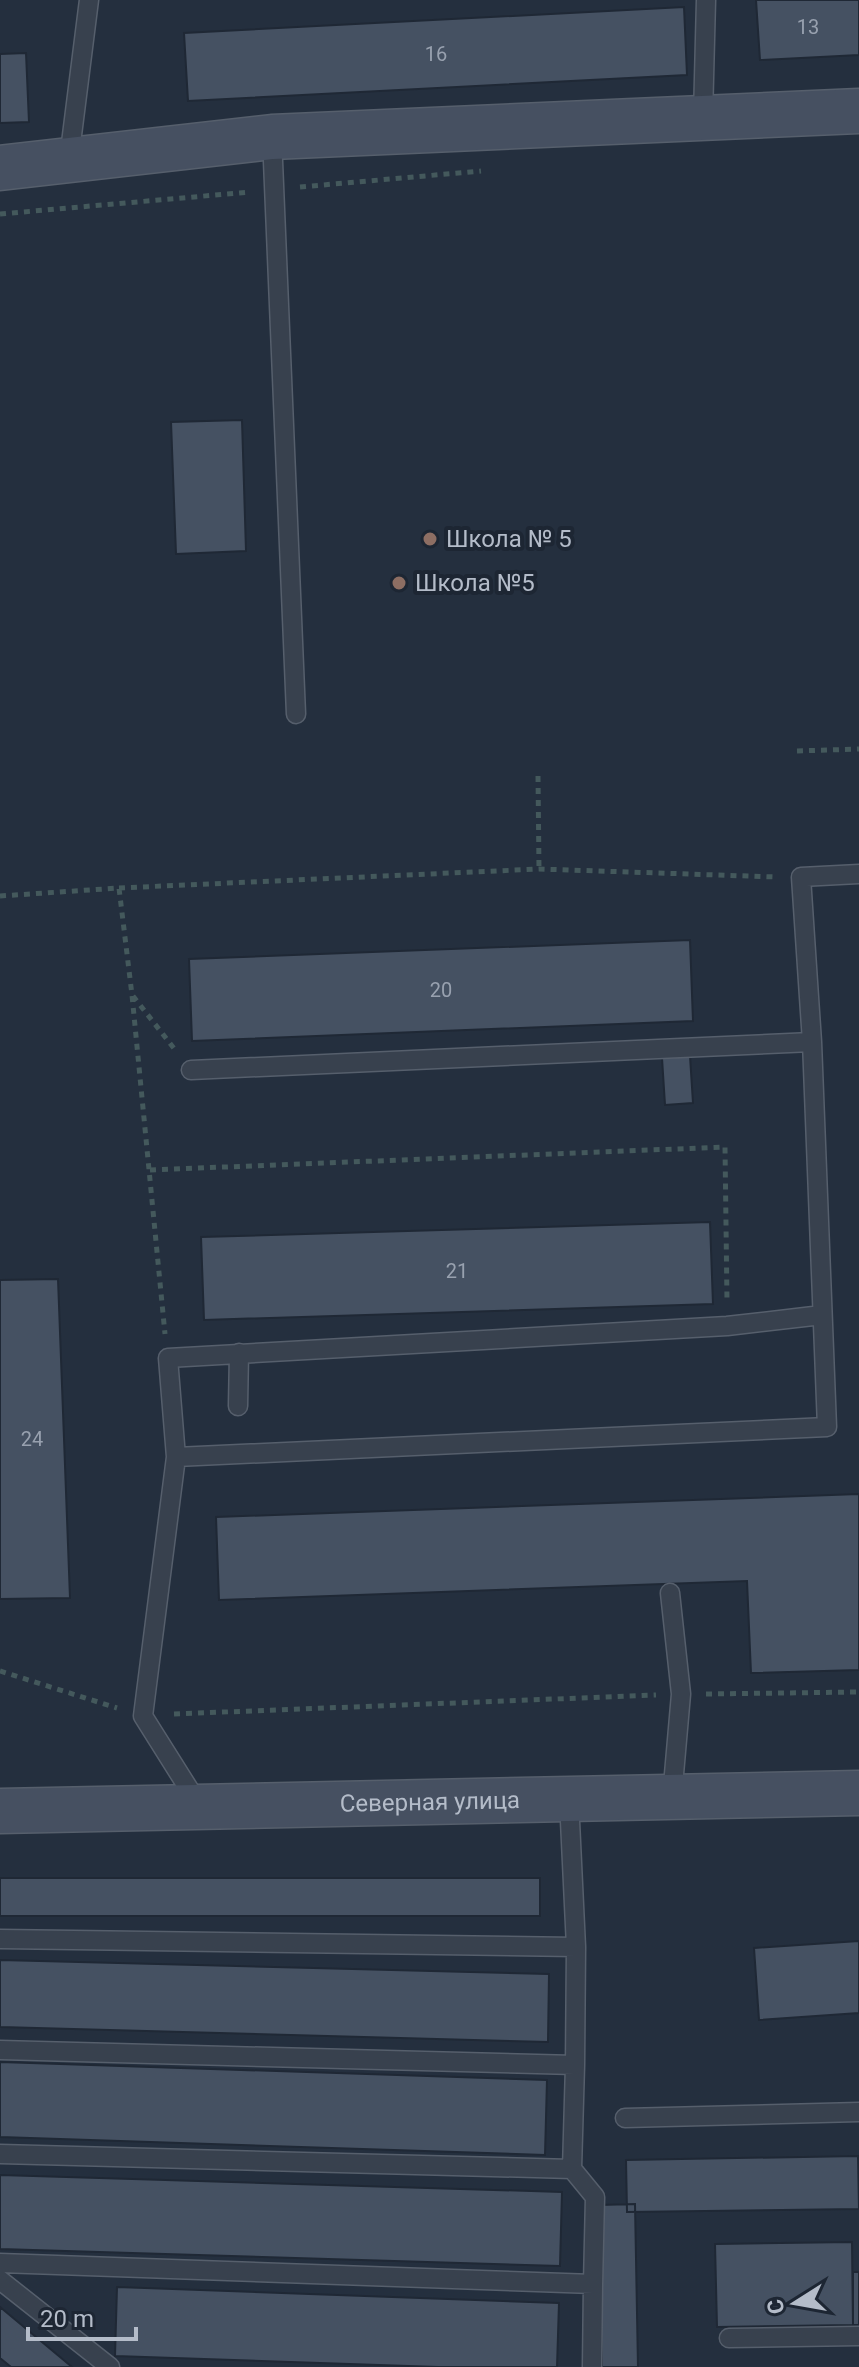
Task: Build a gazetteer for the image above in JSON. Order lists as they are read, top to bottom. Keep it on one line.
{"streets":{"street":["Северная улица"]},"places":["Школа № 5","Школа №5"],"house_numbers":["13","16","20","21","24"],"scale_bar":"20 m","north":"left"}
